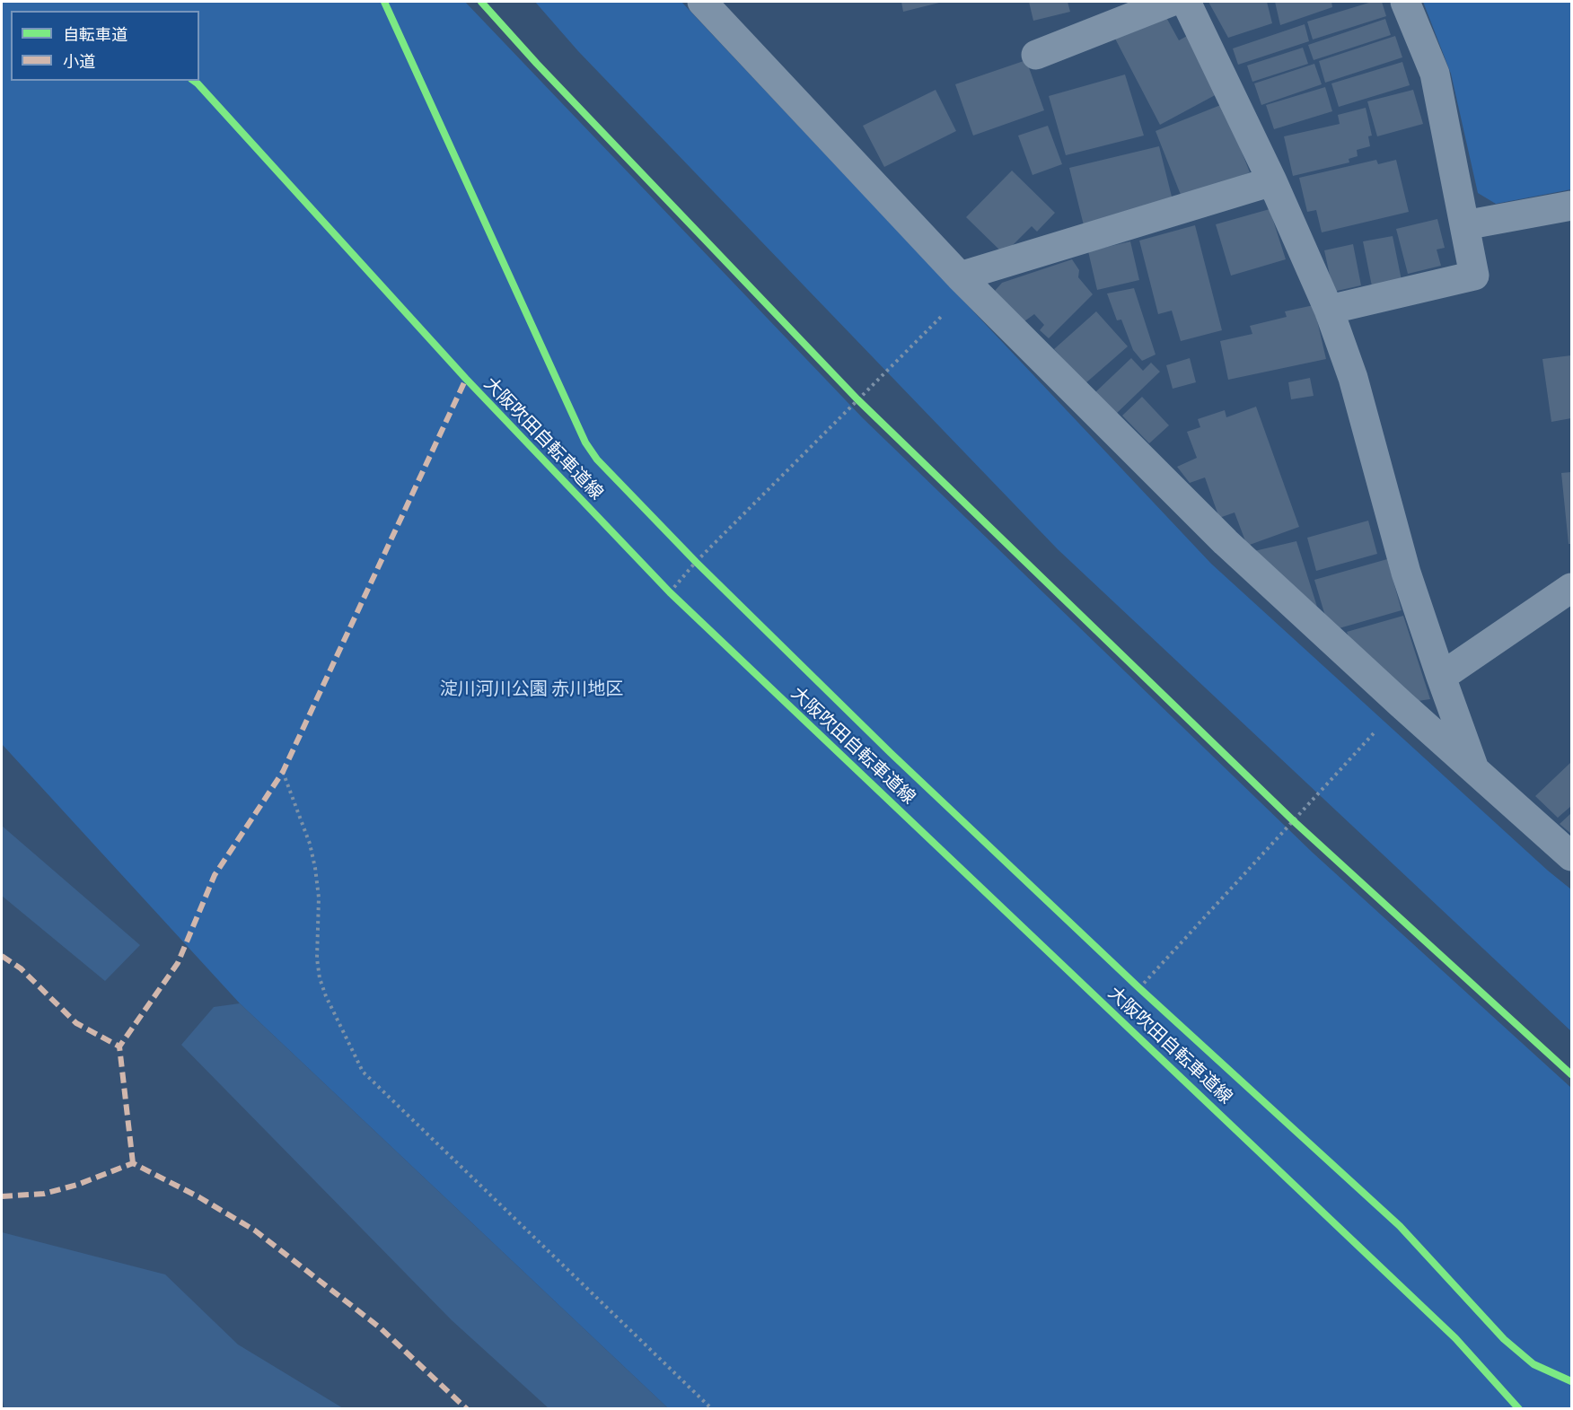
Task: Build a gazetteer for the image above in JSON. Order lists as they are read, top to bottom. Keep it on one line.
{"streets":{"cycle path":["大阪吹田自転車道線"]},"parks":["淀川河川公園 赤川地区"],"legend":["自転車道","小道"]}
